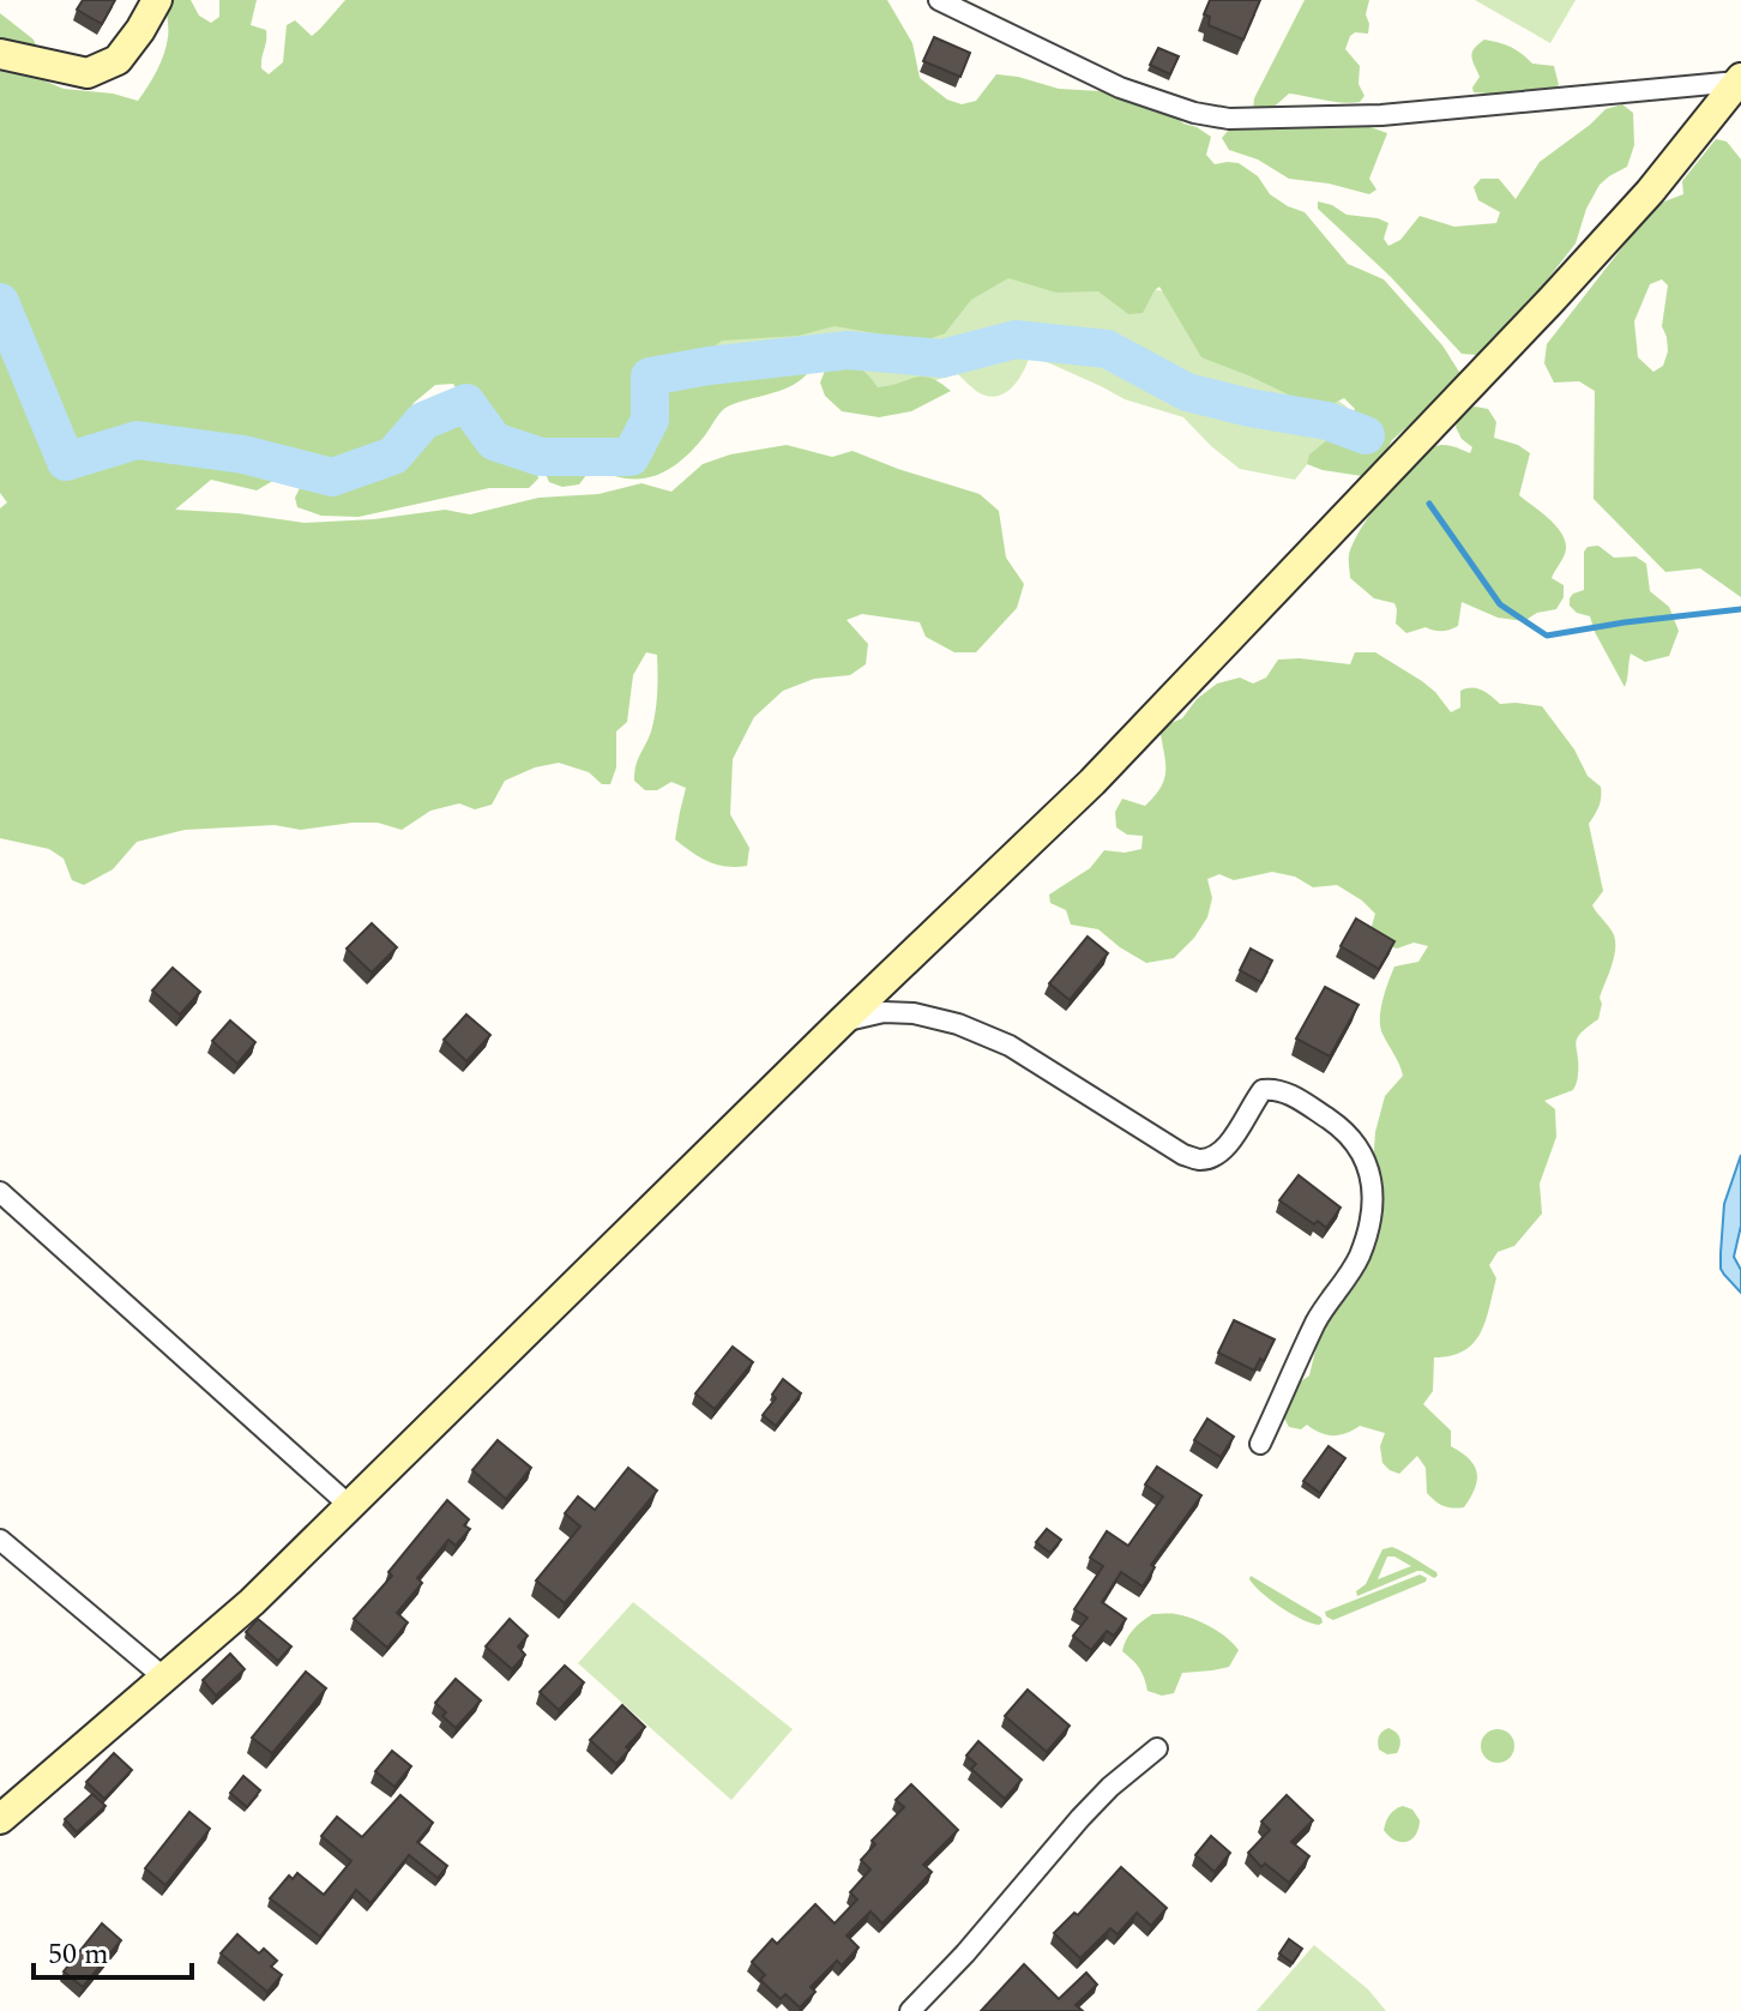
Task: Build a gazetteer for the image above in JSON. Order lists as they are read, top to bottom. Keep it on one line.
{"scale_bar":"50 m"}
